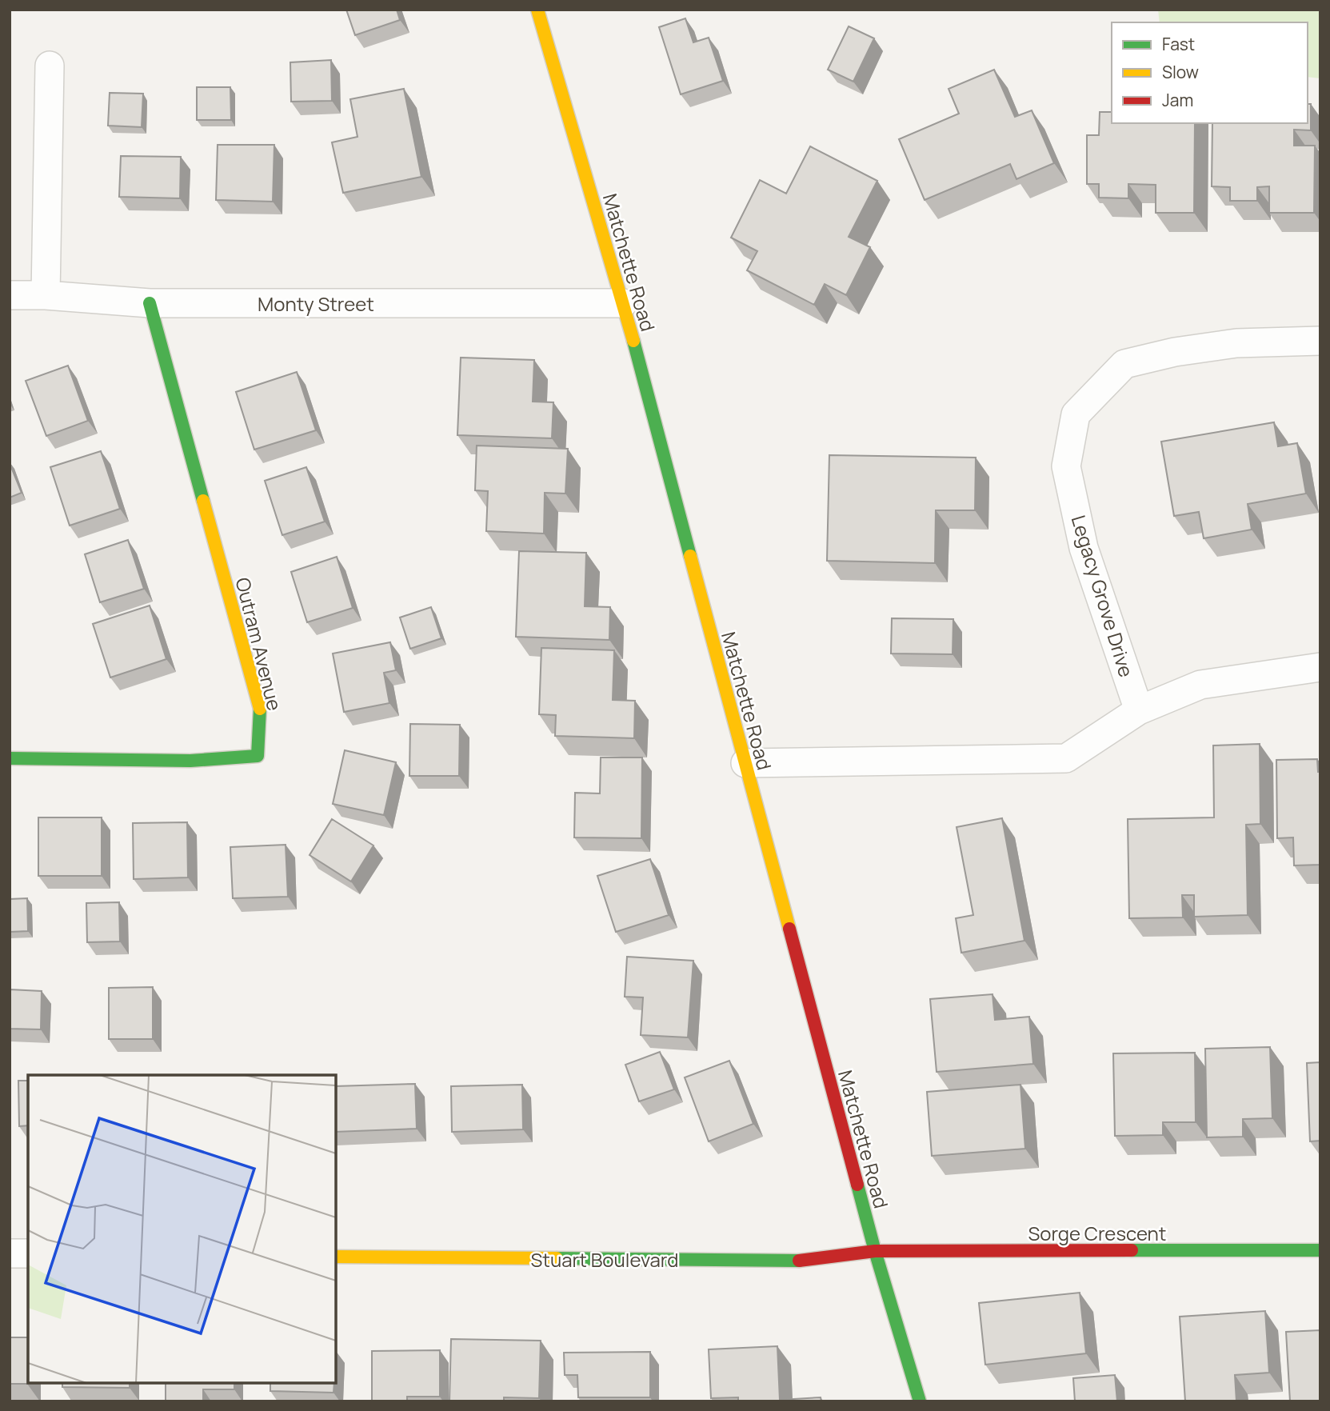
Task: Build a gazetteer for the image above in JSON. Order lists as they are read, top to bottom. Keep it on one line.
{"streets":{"street":["Matchette Road","Monty Street","Legacy Grove Drive","Outram Avenue","Sorge Crescent","Stuart Boulevard"]},"crossings":[["Matchette Road","Monty Street"],["Matchette Road","Sorge Crescent"],["Matchette Road","Stuart Boulevard"],["Monty Street","Outram Avenue"],["Sorge Crescent","Stuart Boulevard"]],"legend":["Fast","Slow","Jam"]}
